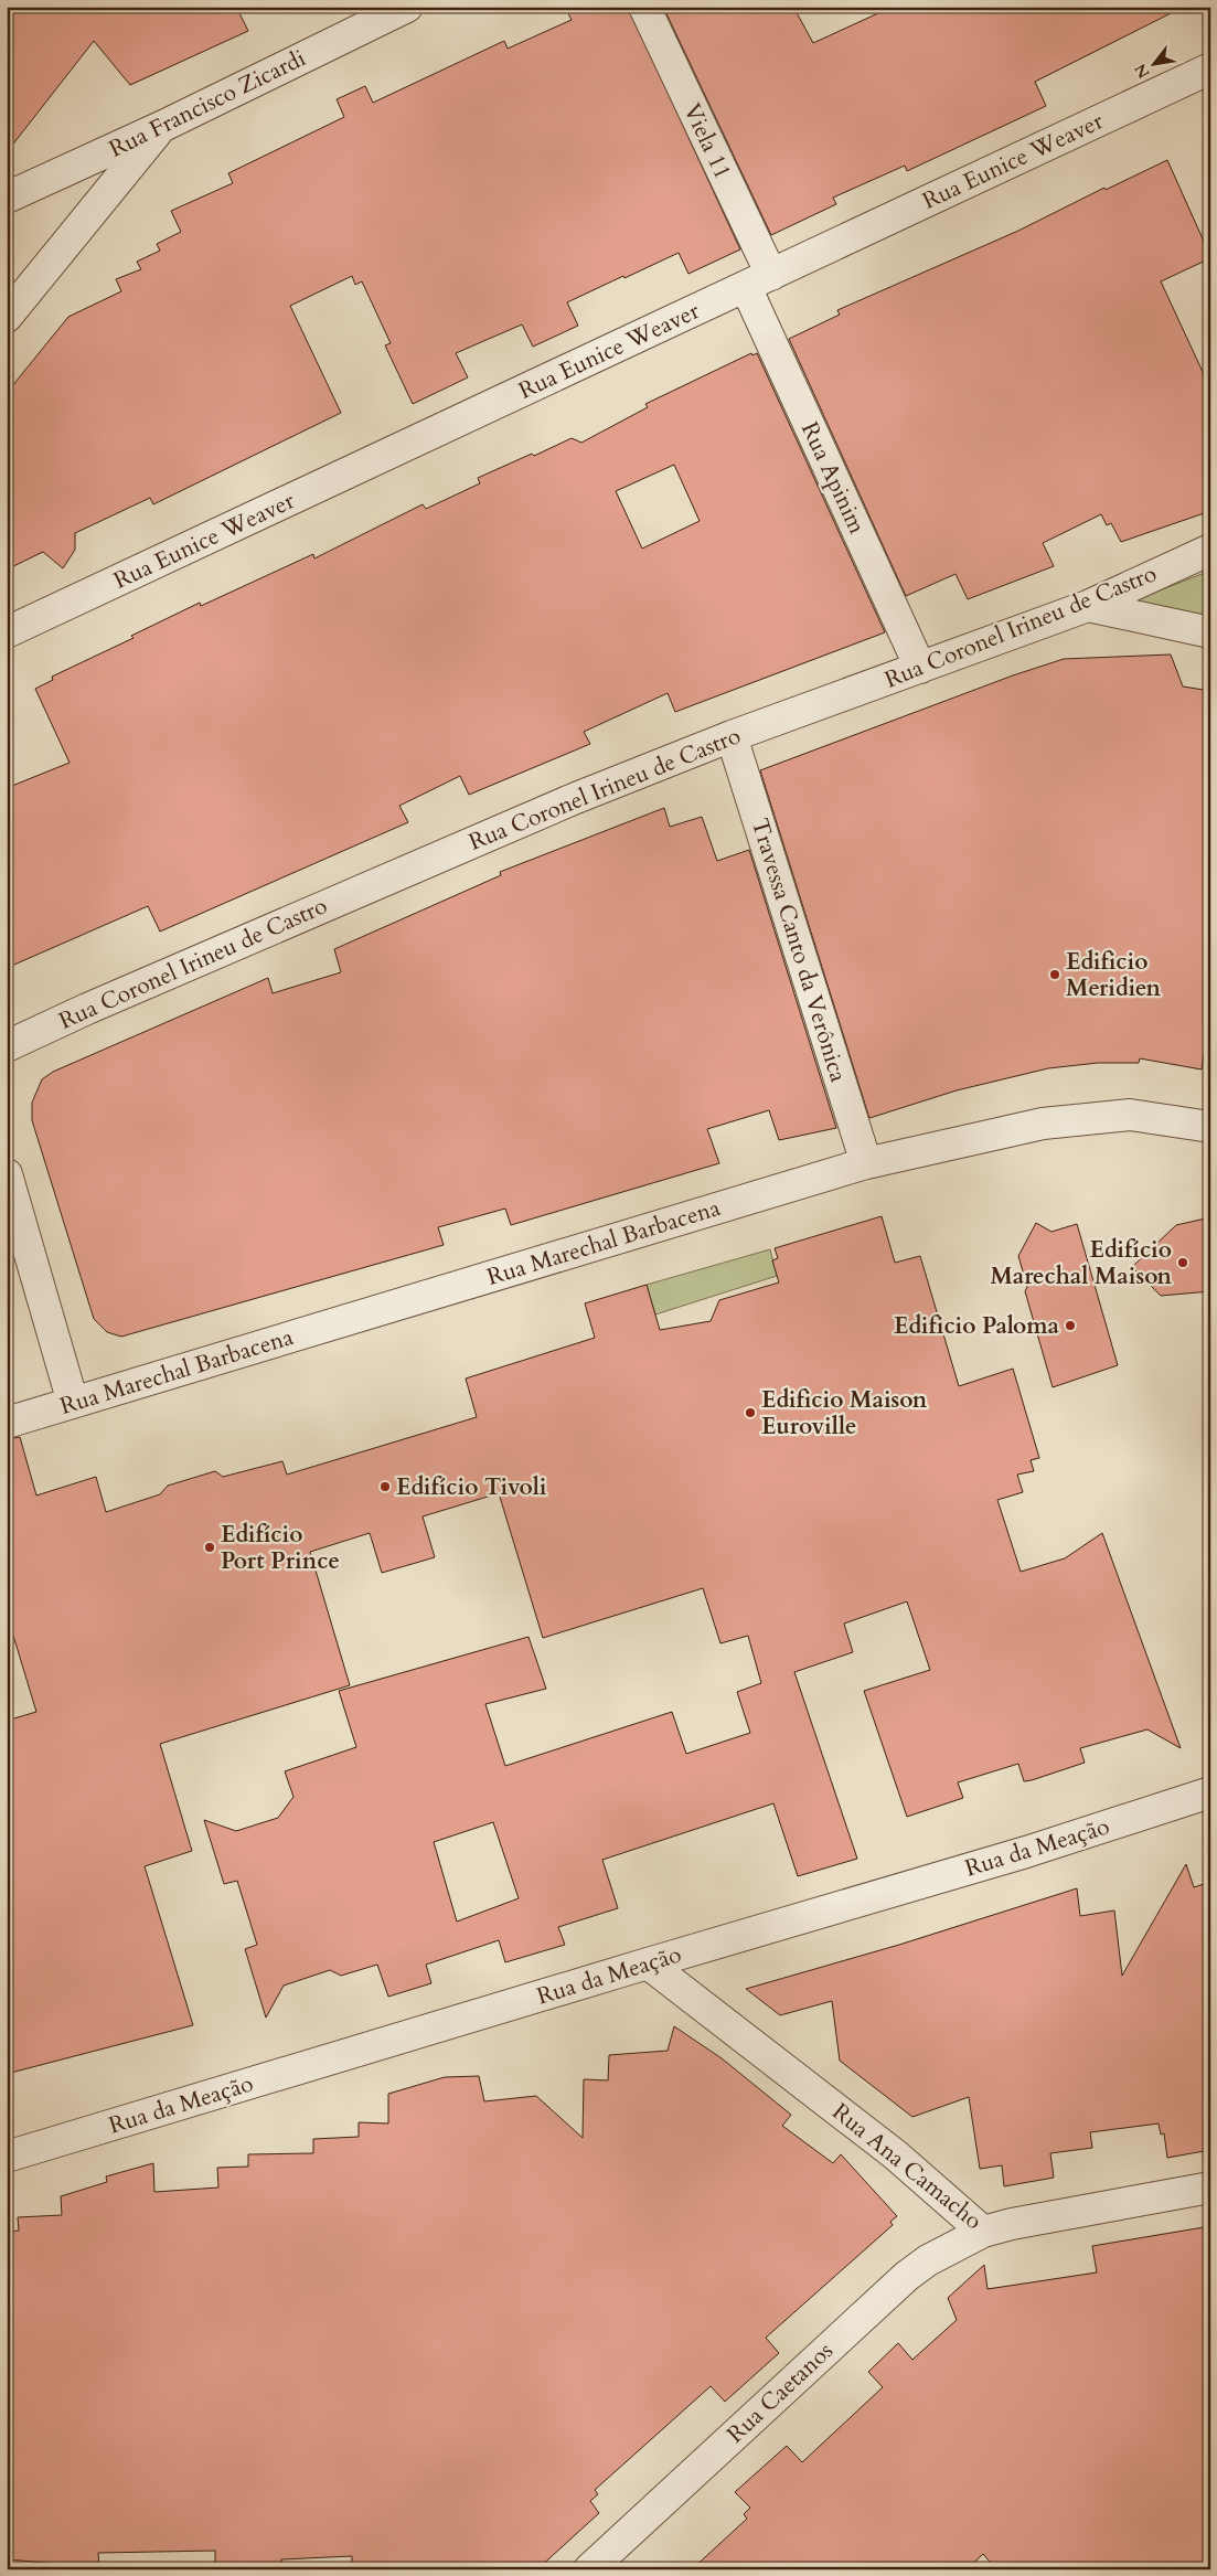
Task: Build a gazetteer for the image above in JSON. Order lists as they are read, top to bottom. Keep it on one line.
{"streets":{"street":["Rua Francisco Zicardi","Viela 11","Rua Eunice Weaver","Rua Apinim","Rua Coronel Irineu de Castro","Travessa Canto da Verônica","Rua Marechal Barbacena","Rua da Meação","Rua Ana Camacho","Rua Caetanos"]},"crossings":[["Viela 11","Rua Eunice Weaver"],["Viela 11","Rua Apinim"],["Rua Eunice Weaver","Rua Apinim"],["Rua Apinim","Rua Coronel Irineu de Castro"],["Rua Coronel Irineu de Castro","Travessa Canto da Verônica"],["Travessa Canto da Verônica","Rua Marechal Barbacena"],["Rua da Meação","Rua Ana Camacho"],["Rua Ana Camacho","Rua Caetanos"]],"places":["Edificio Meridien","Edifício Marechal Maison","Edificio Paloma","Edificio Maison Euroville","Edifício Tivoli","Edifício Port Prince"],"north":"bottom left"}
